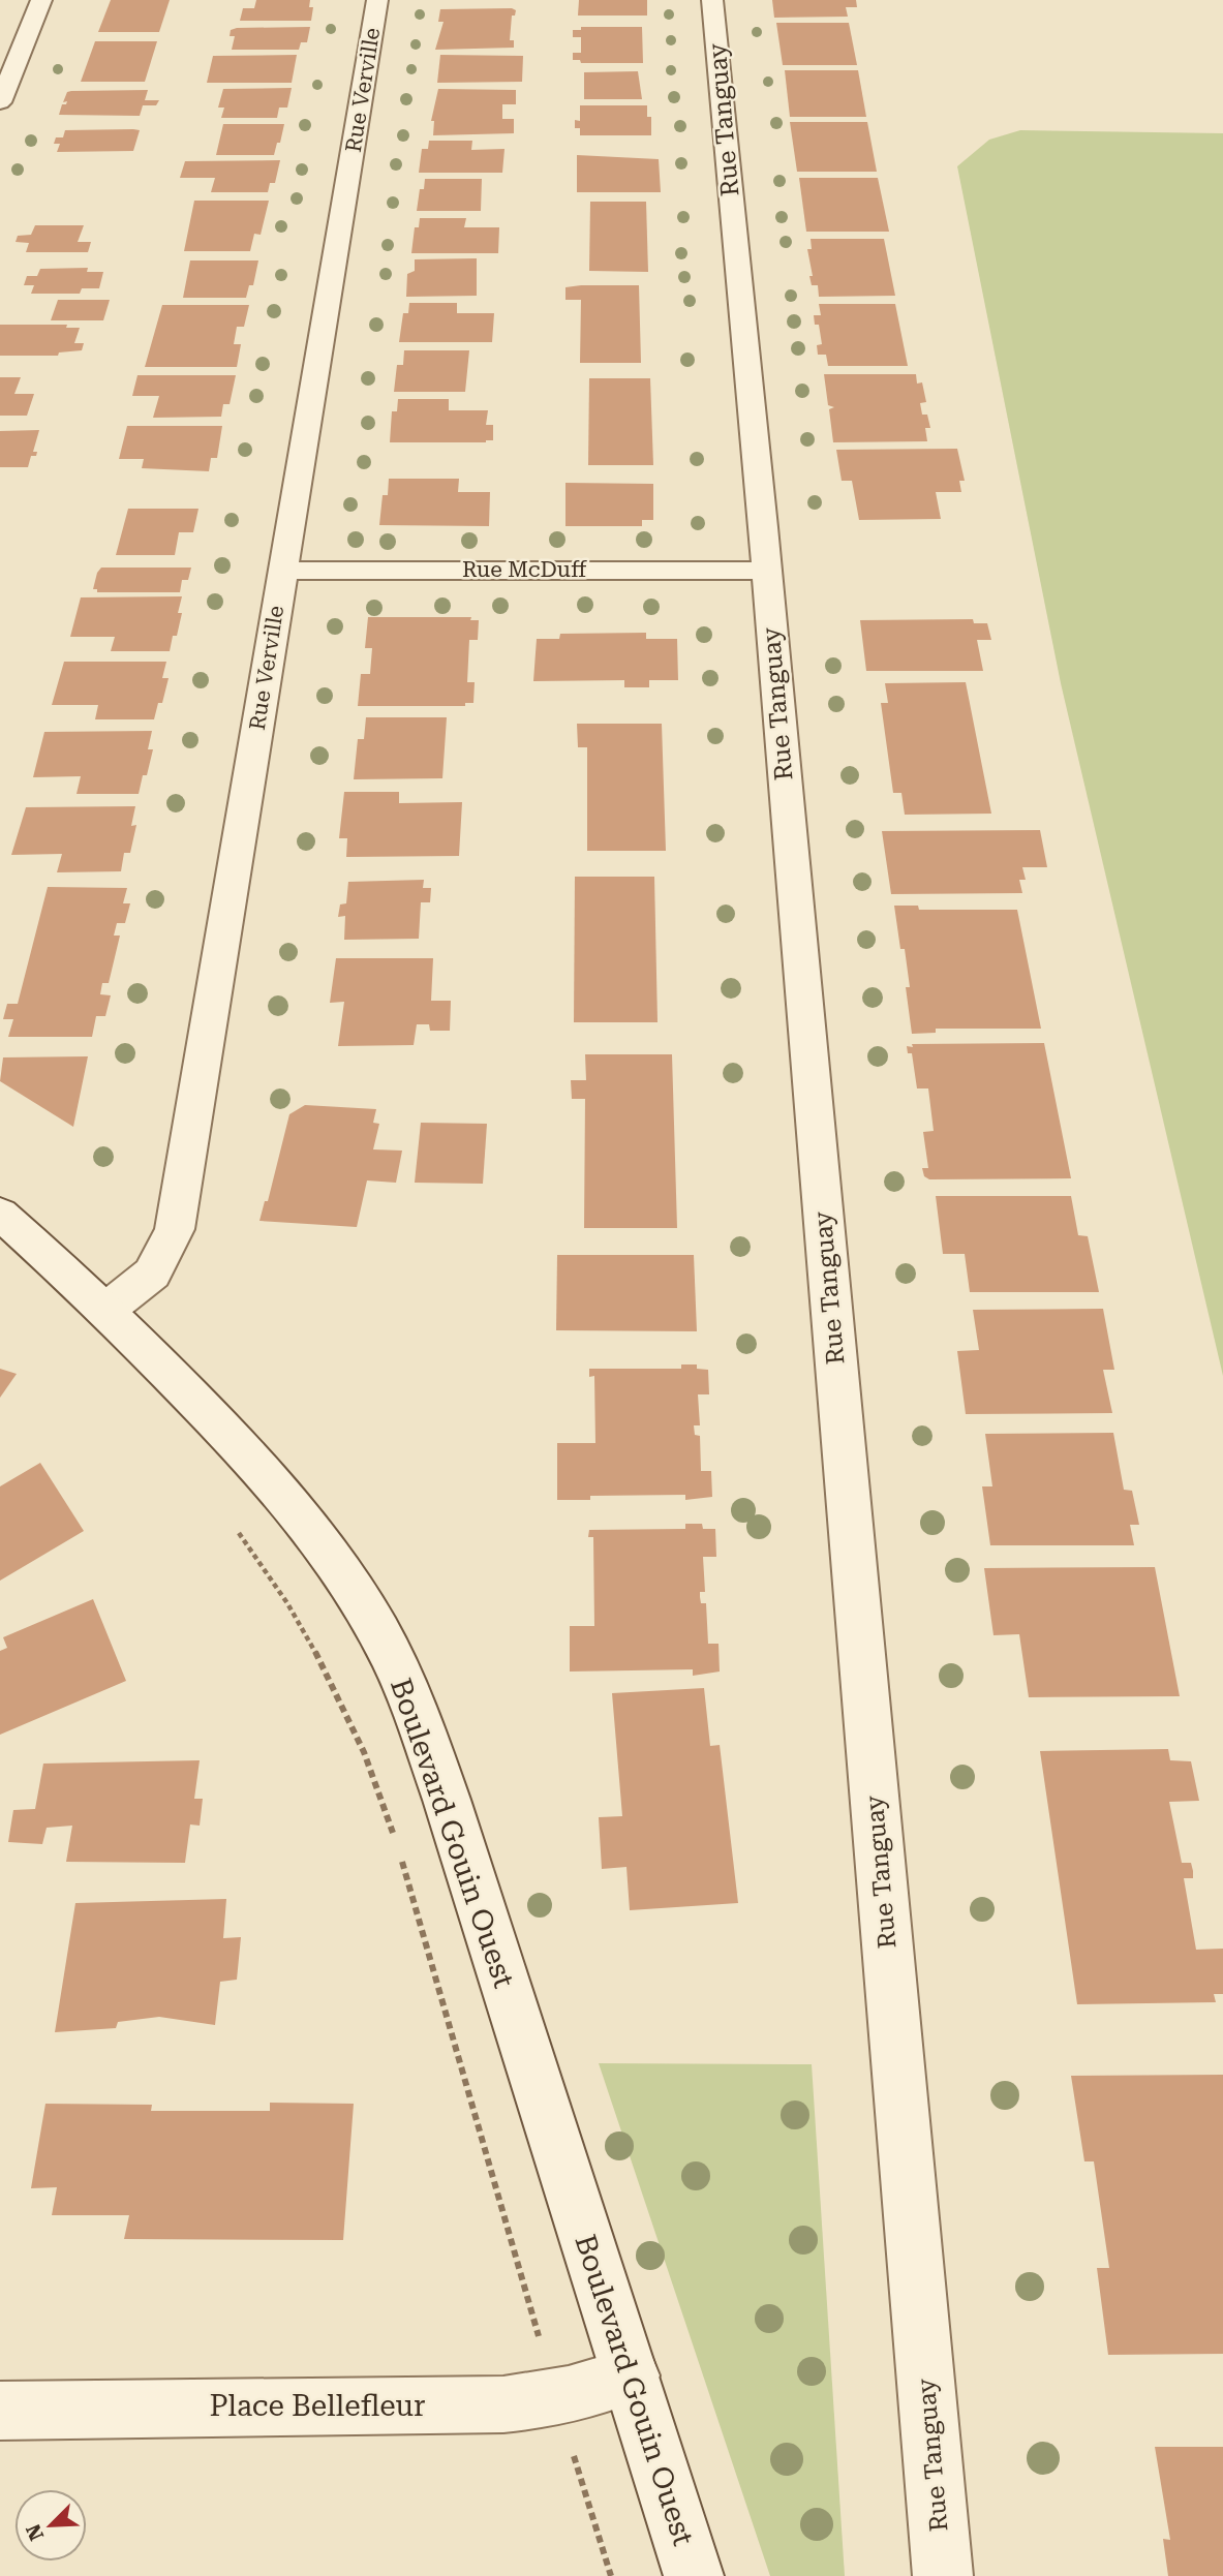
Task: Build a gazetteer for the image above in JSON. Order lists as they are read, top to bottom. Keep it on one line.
{"streets":{"street":["Rue Verville","Rue Tanguay","Rue McDuff","Boulevard Gouin Ouest","Place Bellefleur"]},"crossings":[["Rue Verville","Rue McDuff"],["Rue Verville","Boulevard Gouin Ouest"],["Rue Tanguay","Rue McDuff"],["Boulevard Gouin Ouest","Place Bellefleur"]],"north":"bottom left"}
